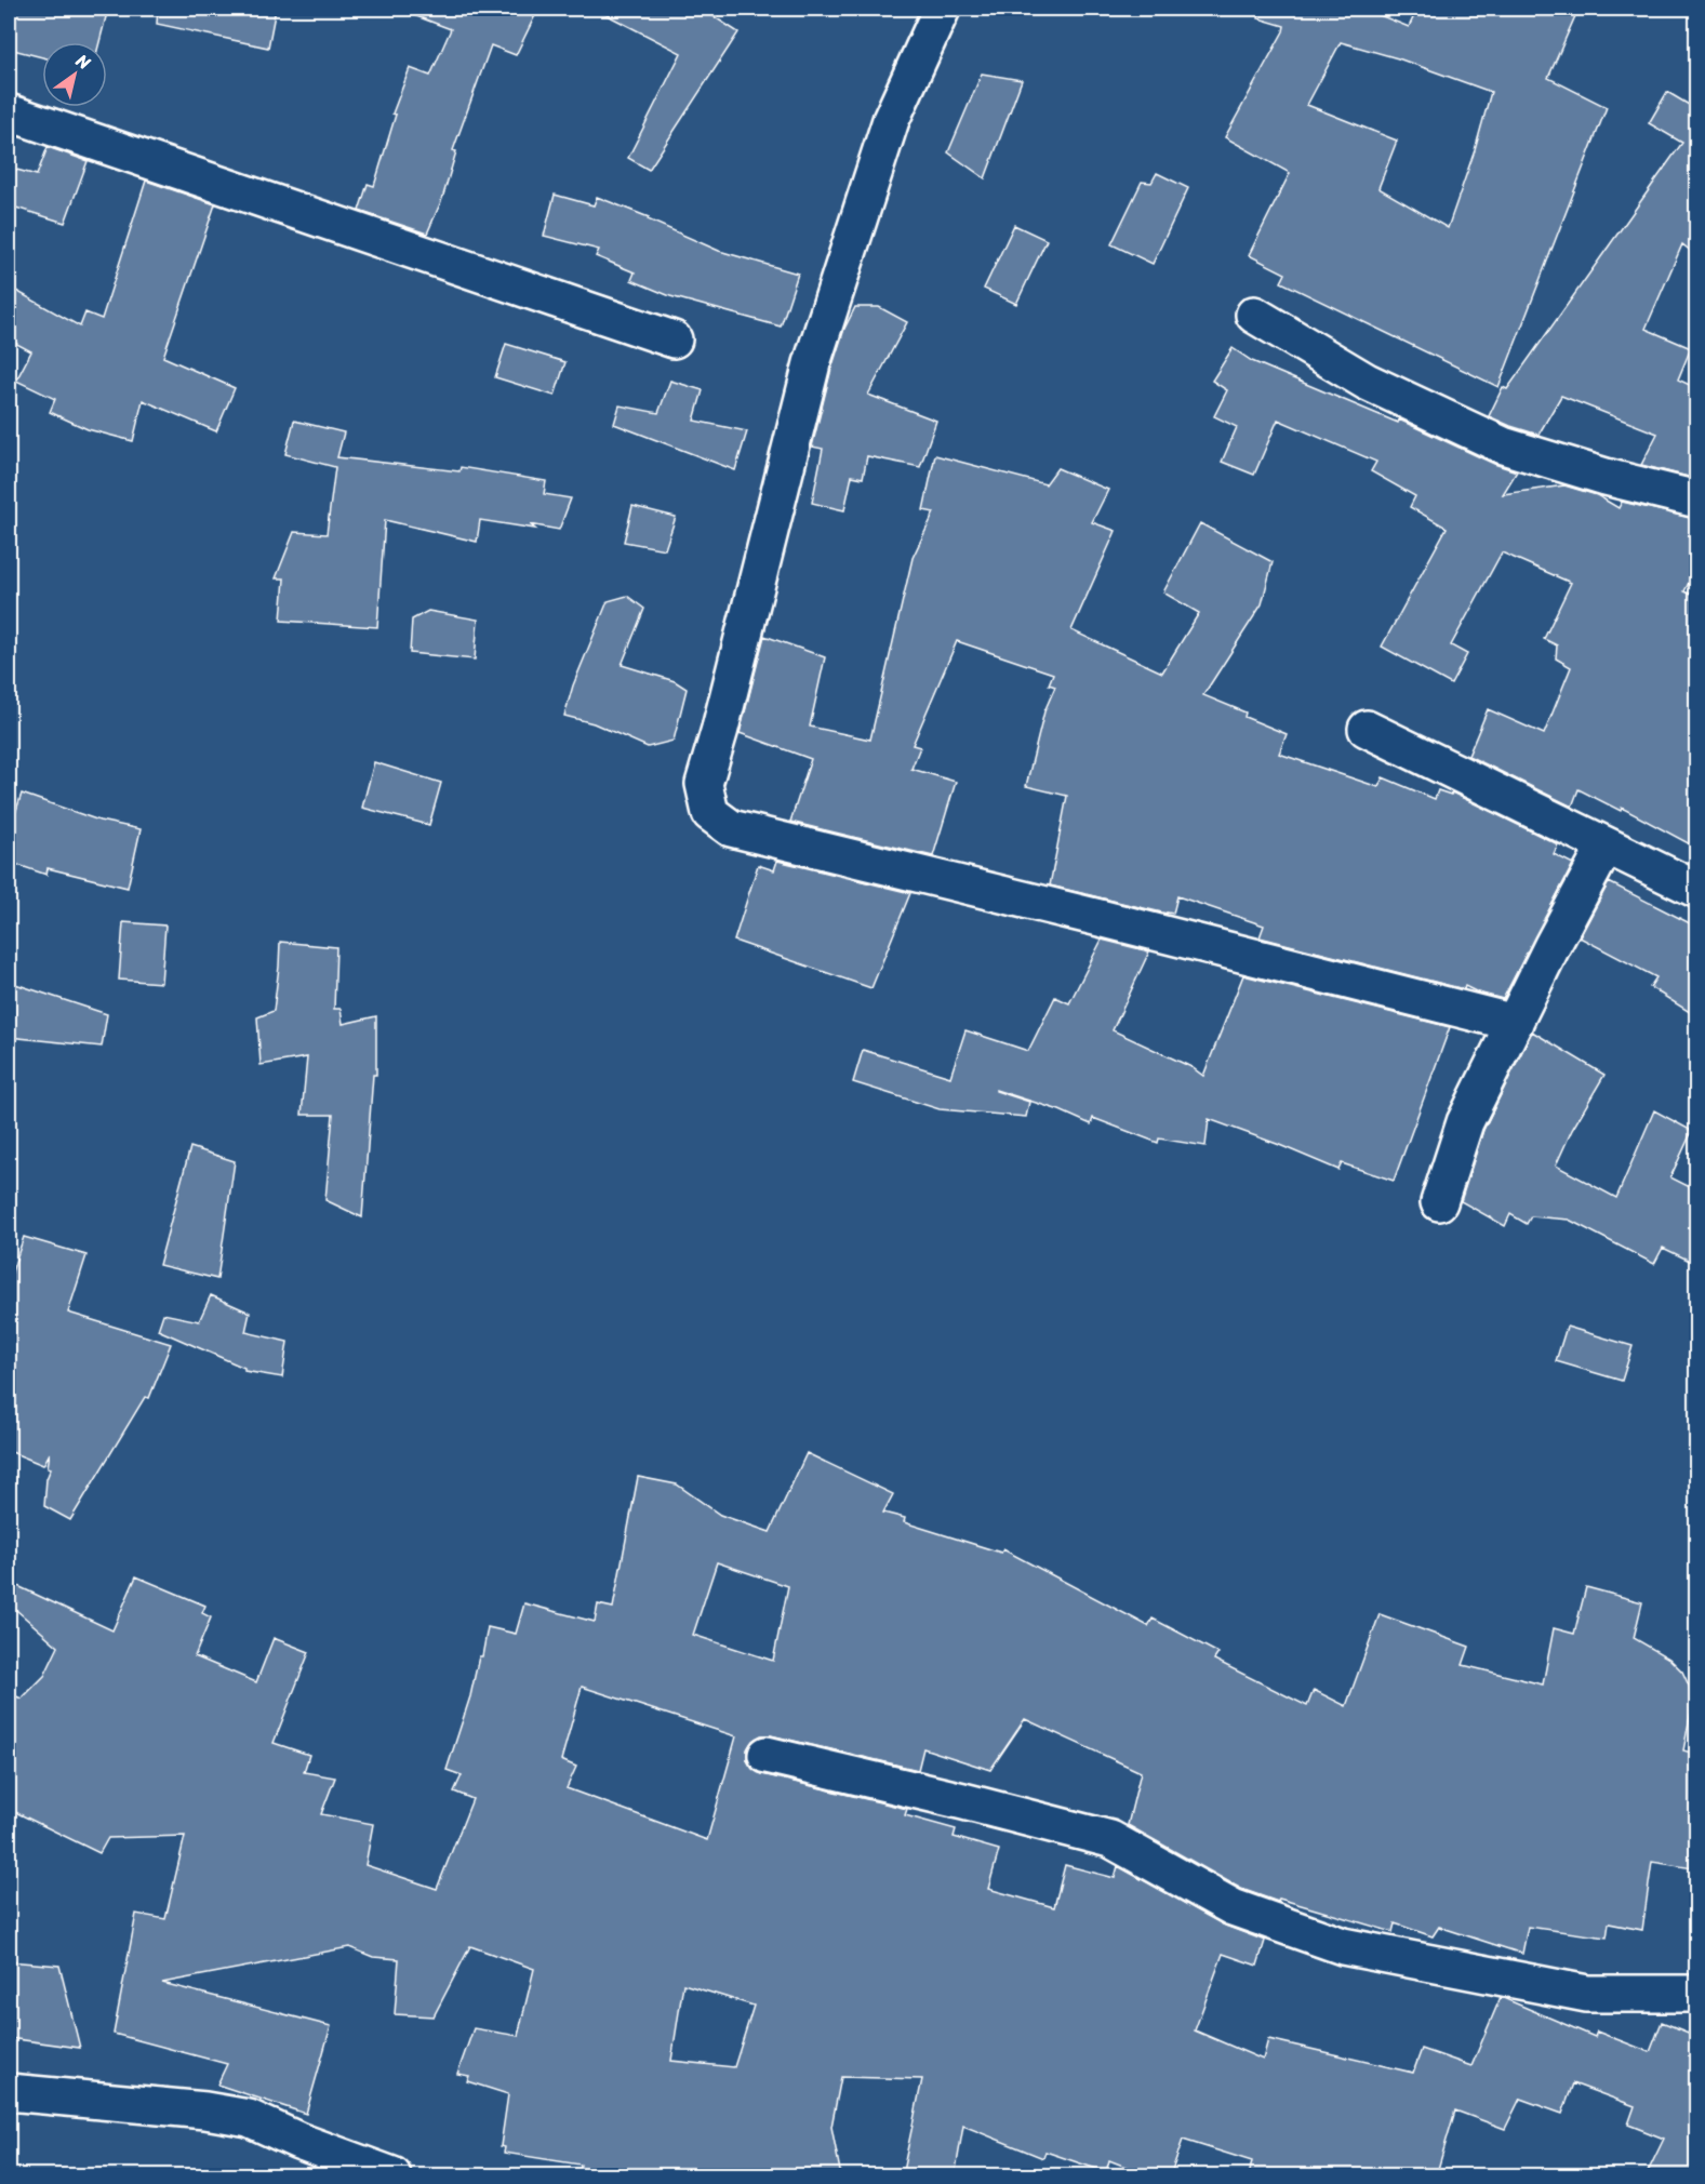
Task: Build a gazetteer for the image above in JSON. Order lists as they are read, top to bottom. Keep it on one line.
{"north":"top right"}
